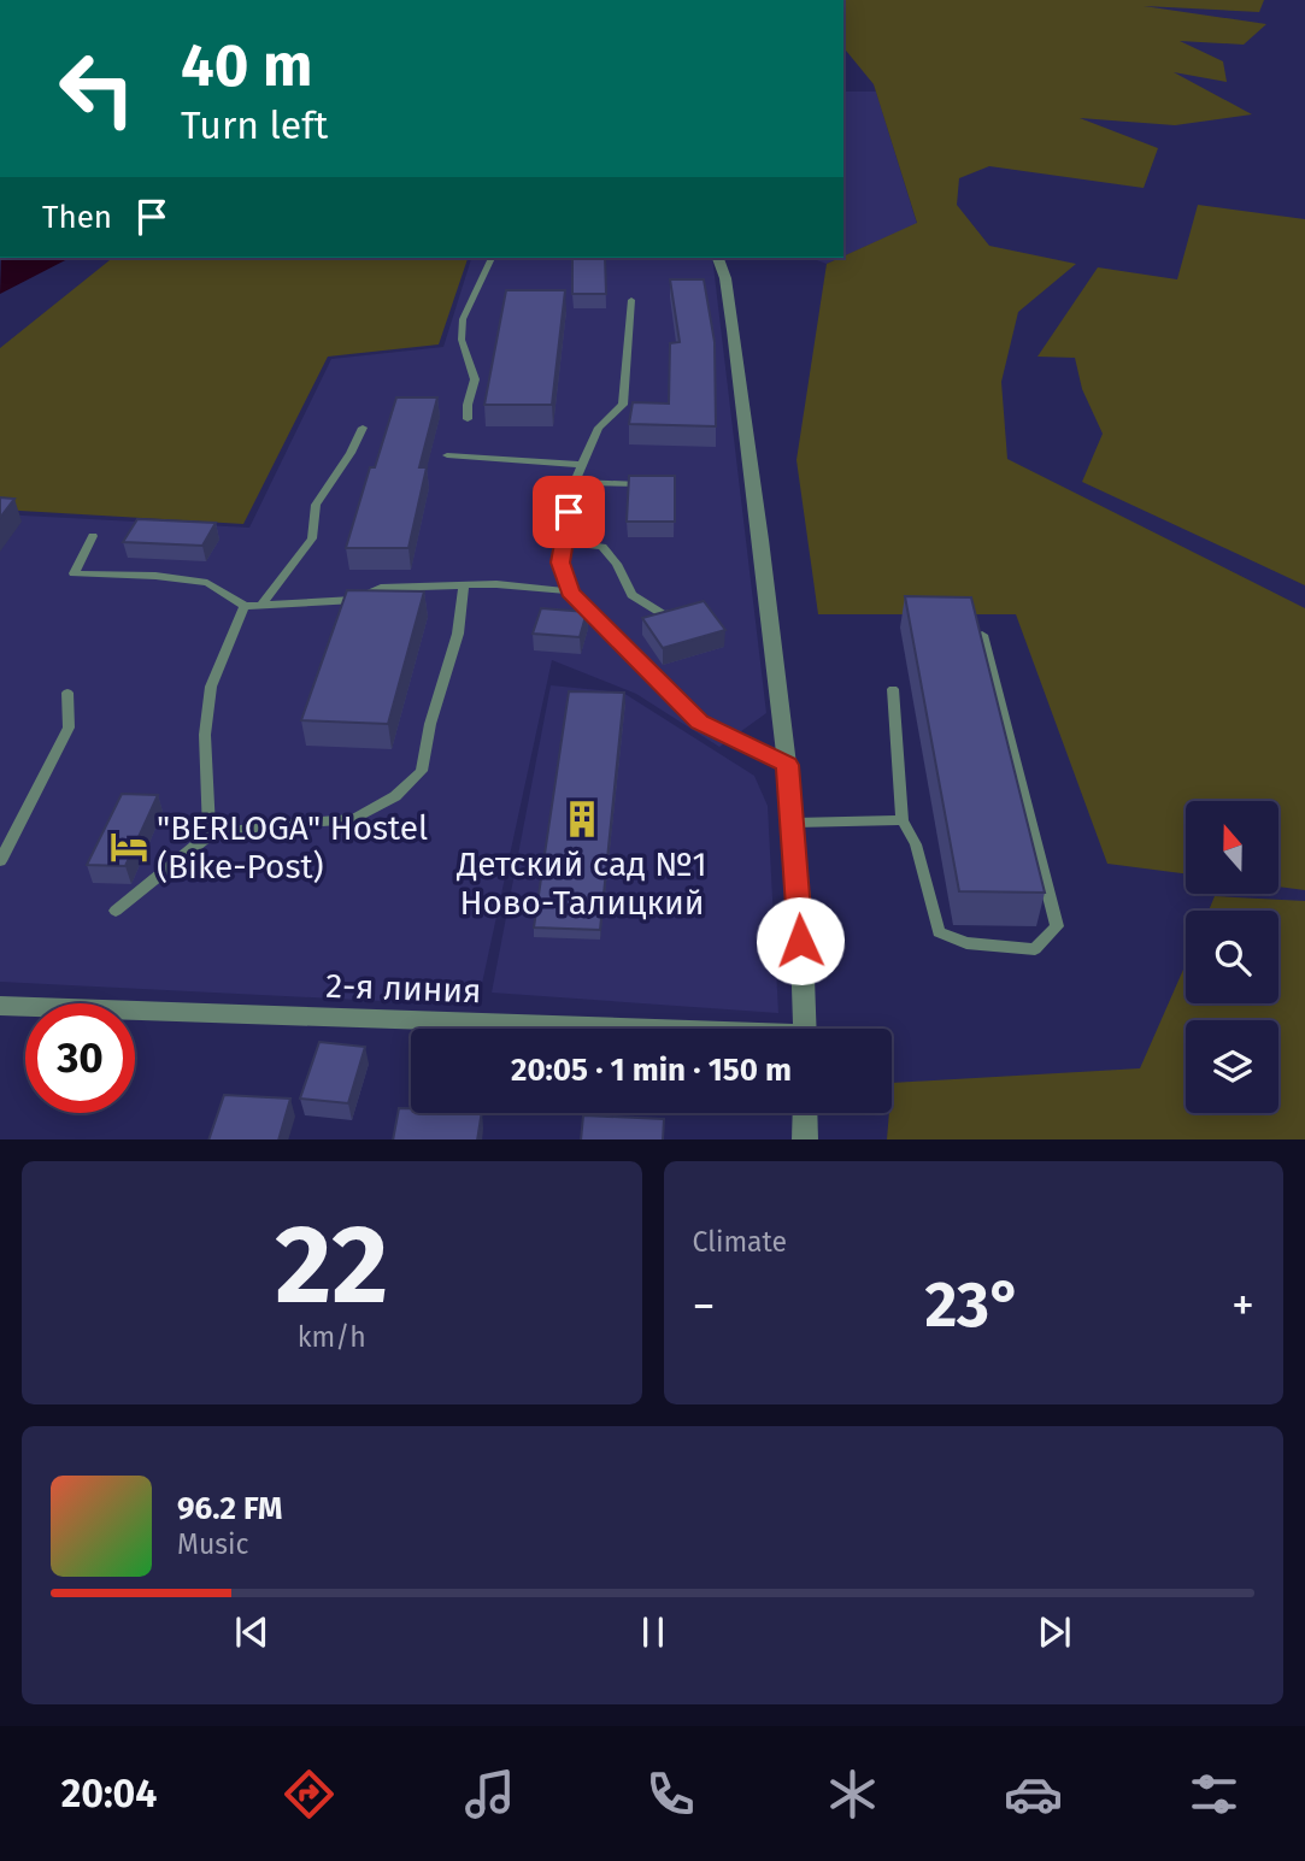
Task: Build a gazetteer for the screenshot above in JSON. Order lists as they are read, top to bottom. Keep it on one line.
{"streets":{"street":["2-я линия"]},"places":{"building":["Детский сад №1 Ново-Талицкий"],"hotel":["\"BERLOGA\" Hostel (Bike-Post)"]},"north":"top","page":{"turn":["40 m","Turn left"],"then":"Then","limit":"30","trip":"20:05 · 1 min · 150 m","tile":[["22","km/h"],"Climate"],"heat":["−","23°","+"],"song":["96.2 FM","Music"],"tabs":"20:04"}}
